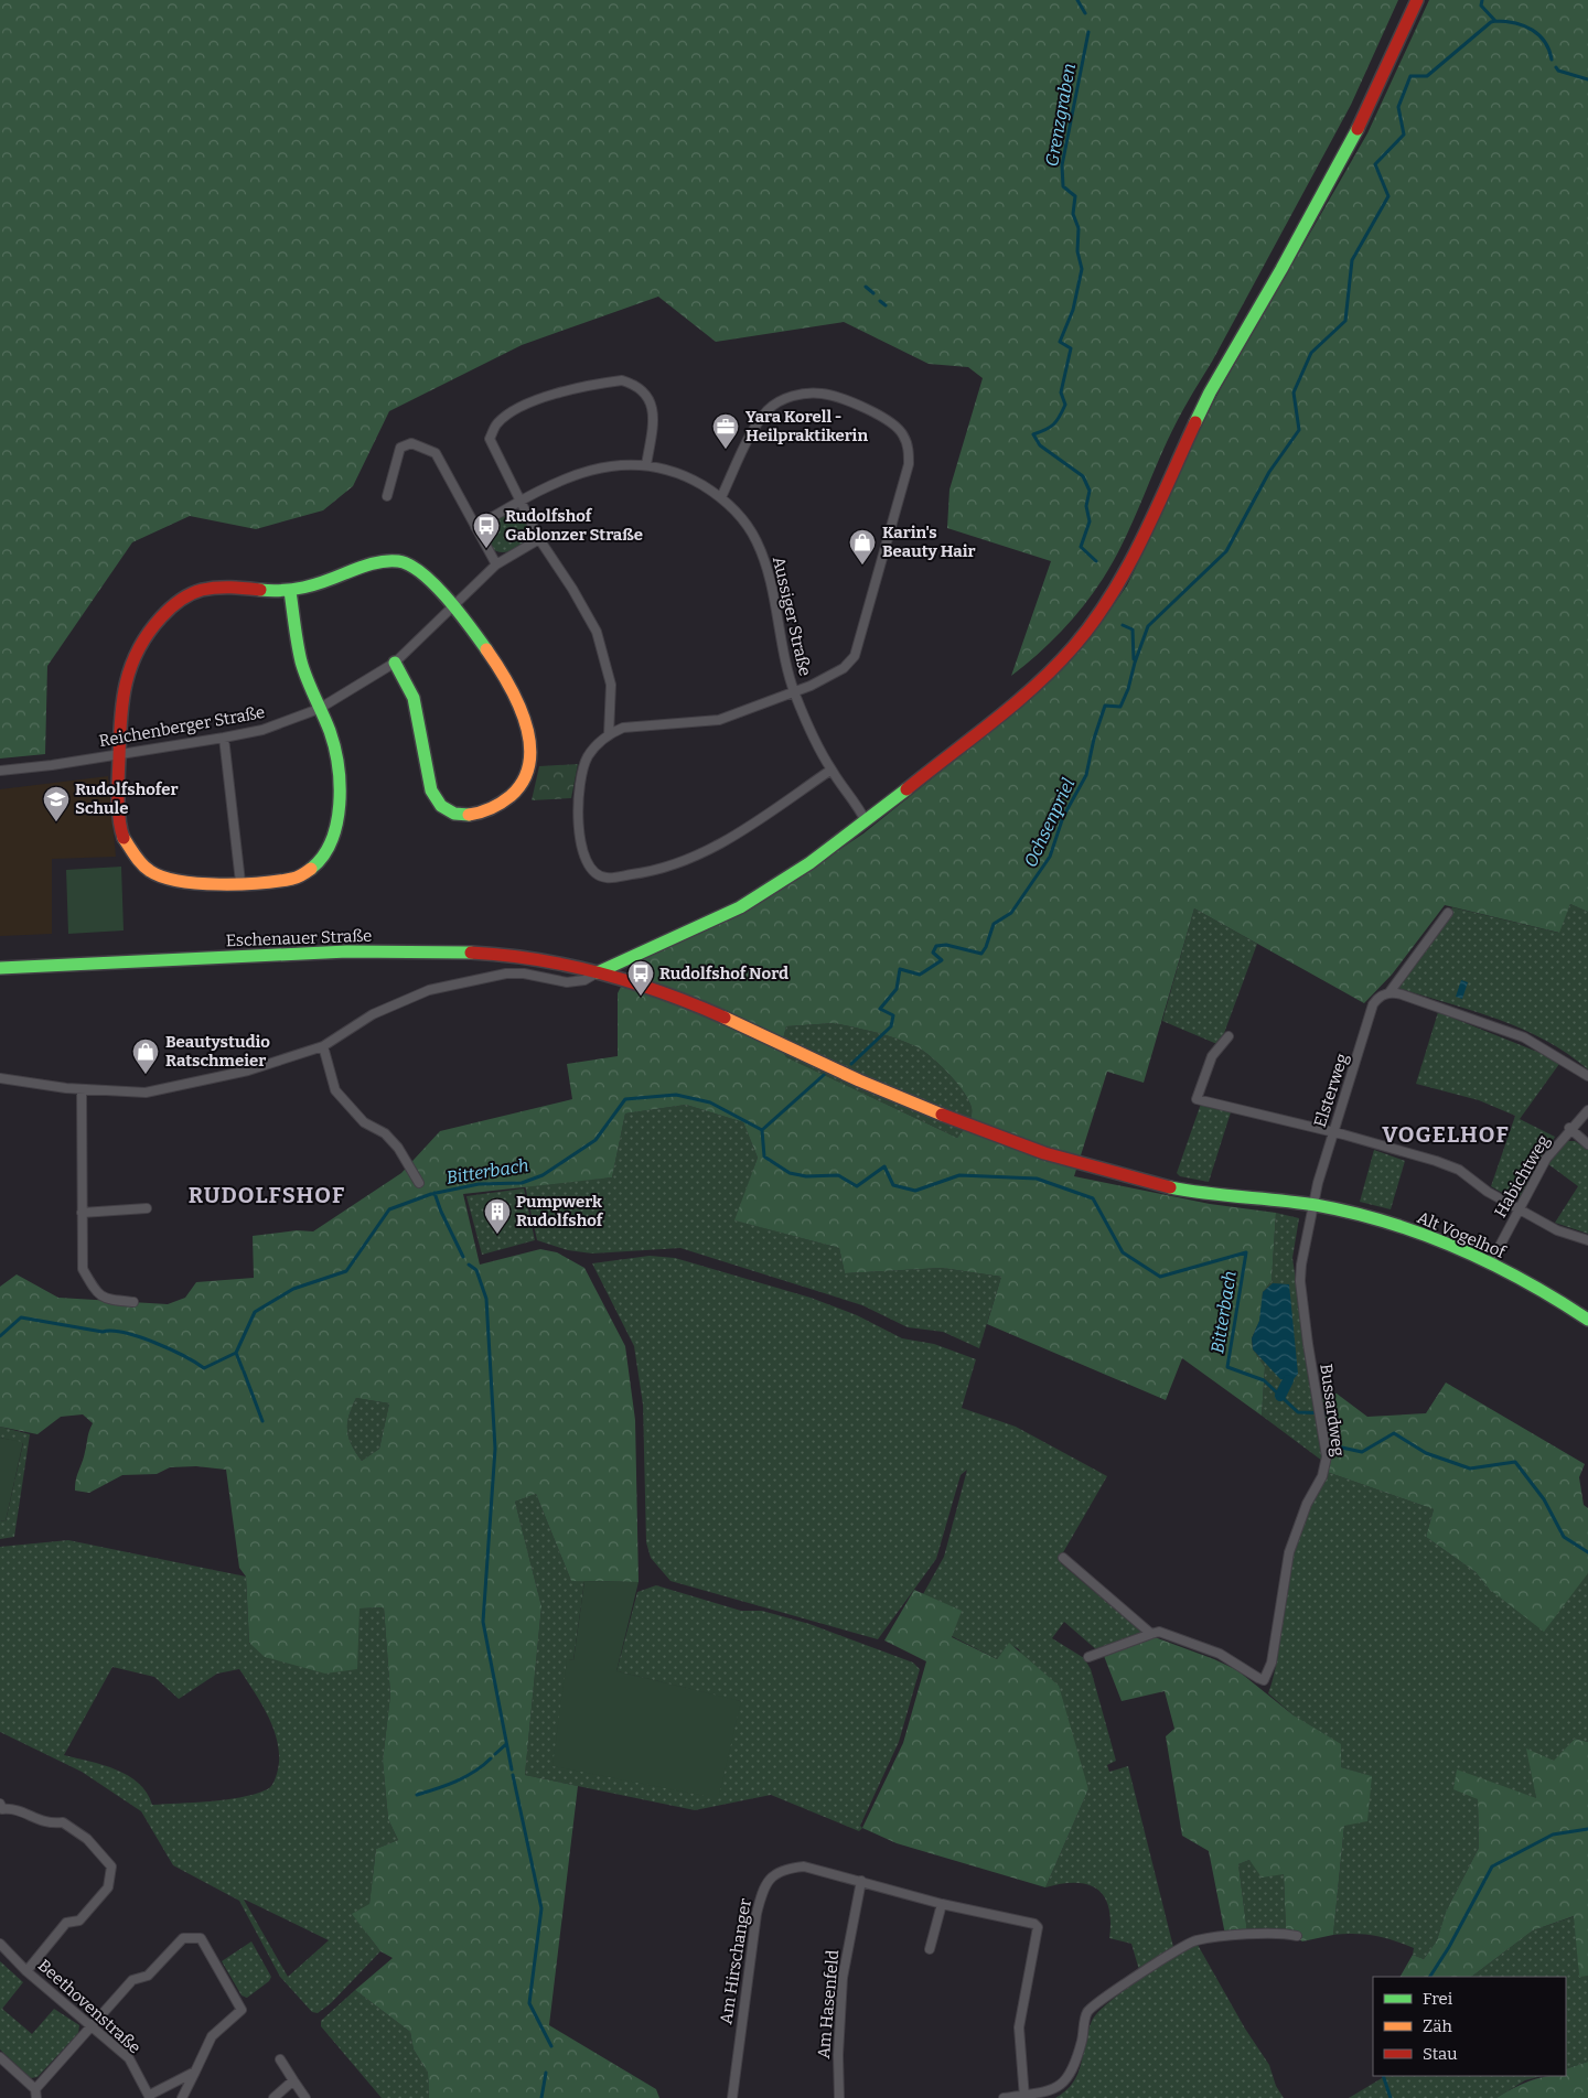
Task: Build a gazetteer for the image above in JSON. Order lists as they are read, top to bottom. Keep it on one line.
{"streets":{"street":["Aussiger Straße","Reichenberger Straße","Eschenauer Straße","Elsterweg","Habichtweg","Alt Vogelhof","Bussardweg","Am Hirschanger","Am Hasenfeld","Beethovenstraße"]},"crossings":[["Eschenauer Straße","Elsterweg"],["Eschenauer Straße","Alt Vogelhof"],["Eschenauer Straße","Bussardweg"],["Elsterweg","Alt Vogelhof"],["Elsterweg","Bussardweg"],["Habichtweg","Alt Vogelhof"],["Alt Vogelhof","Bussardweg"],["Am Hirschanger","Am Hasenfeld"]],"districts":["VOGELHOF","RUDOLFSHOF"],"water":["Grenzgraben","Ochsenpriel","Bitterbach"],"places":{"office":["Yara Korell - Heilpraktikerin"],"bus stop":["Rudolfshof Gablonzer Straße","Rudolfshof Nord"],"shop":["Karin's Beauty Hair","Beautystudio Ratschmeier"],"school or university":["Rudolfshofer Schule"],"building":["Pumpwerk Rudolfshof"]},"legend":["Frei","Zäh","Stau"]}
